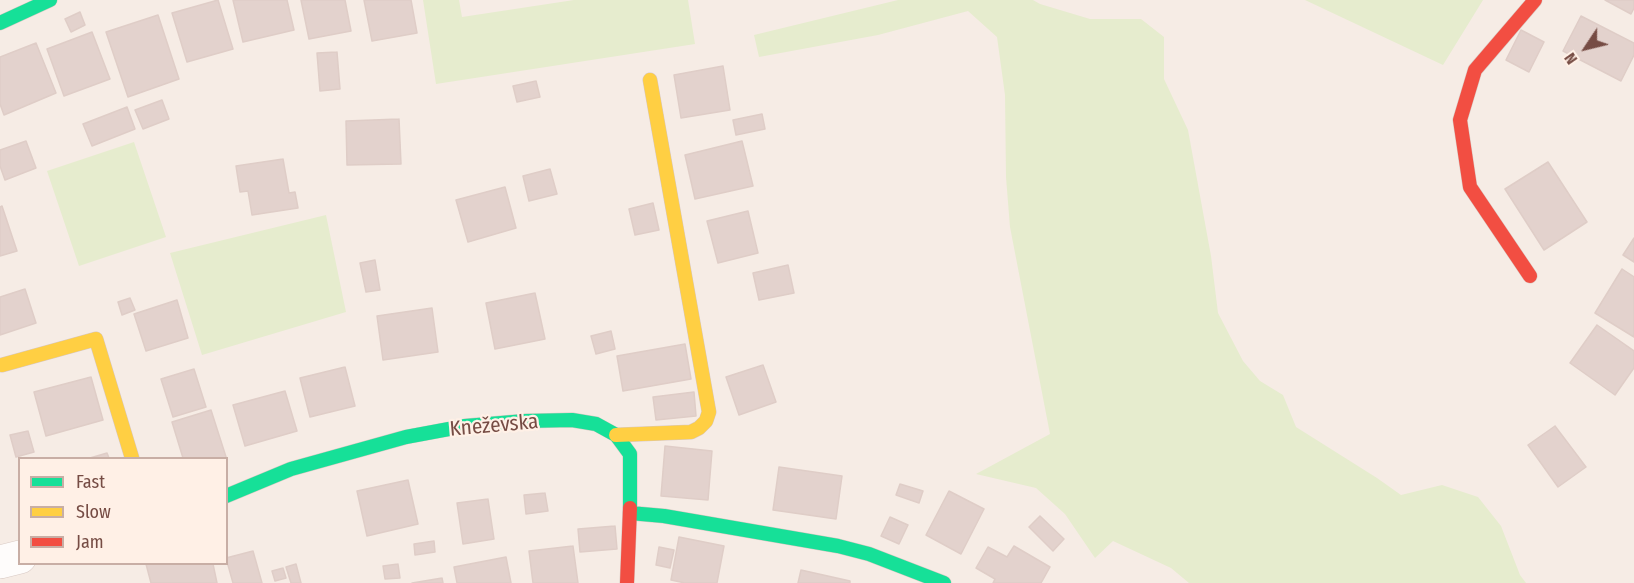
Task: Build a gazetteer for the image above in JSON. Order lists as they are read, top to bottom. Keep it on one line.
{"streets":{"street":["Kneževska"]},"legend":["Fast","Slow","Jam"],"north":"bottom left"}
